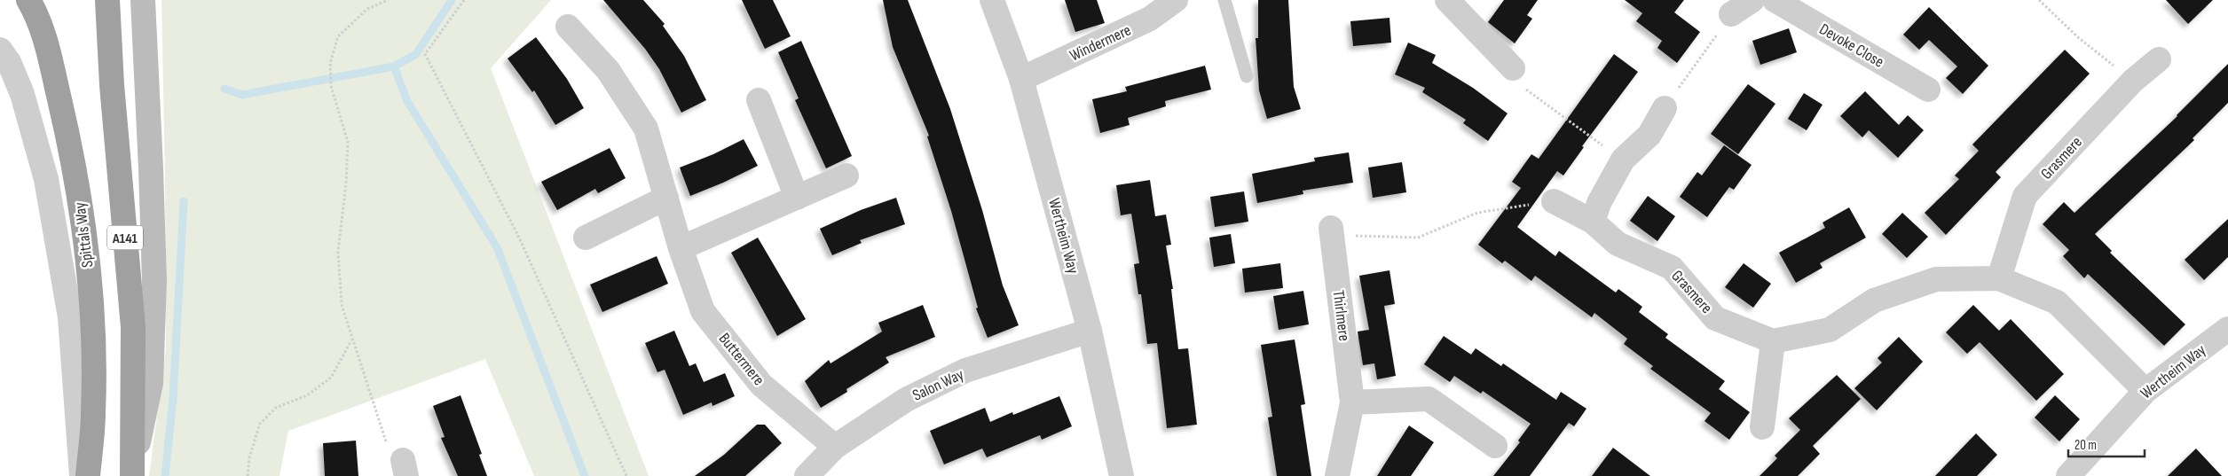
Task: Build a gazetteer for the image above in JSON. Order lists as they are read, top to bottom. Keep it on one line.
{"streets":{"highway":["Spittals Way","A141"],"street":["Windermere","Devoke Close","Grasmere","Wertheim Way","Thirlmere","Buttermere","Salon Way"]},"crossings":[["Windermere","Wertheim Way"],["Wertheim Way","Salon Way"],["Buttermere","Salon Way"]],"scale_bar":"20 m"}
